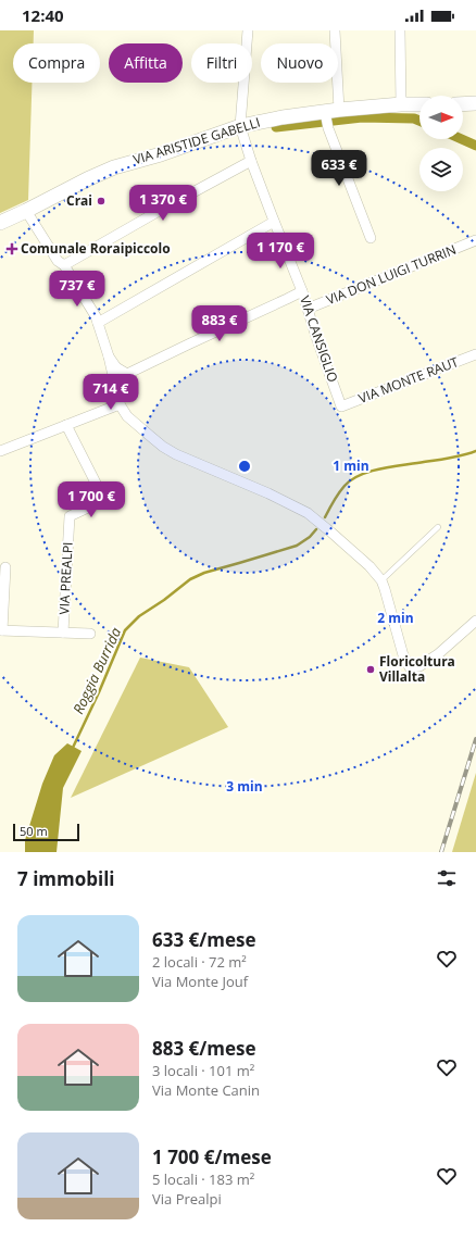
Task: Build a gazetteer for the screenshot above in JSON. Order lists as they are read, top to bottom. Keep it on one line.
{"streets":{"main road":["VIA ARISTIDE GABELLI"],"street":["VIA DON LUIGI TURRIN","VIA CANSIGLIO","VIA MONTE RAUT","VIA PREALPI"]},"crossings":[["VIA ARISTIDE GABELLI","VIA CANSIGLIO"],["VIA DON LUIGI TURRIN","VIA CANSIGLIO"],["VIA CANSIGLIO","VIA MONTE RAUT"]],"water":["Roggia Burrida"],"places":{"other":["Crai","Floricoltura Villalta"],"health":["Comunale Roraipiccolo"]},"scale_bar":"50 m","north":"right","page":{"status":"12:40","chip":["Compra","Affitta","Filtri","Nuovo"],"price":["633 €","1 370 €","1 170 €","737 €","883 €","714 €","1 700 €"],"scale":"50 m","heading":"7 immobili","list":[{"name":"633 €/mese","note":"2 locali · 72 m² · Via Monte Jouf"},{"name":"883 €/mese","note":"3 locali · 101 m² · Via Monte Canin"},{"name":"1 700 €/mese","note":"5 locali · 183 m² · Via Prealpi"}]},"rings":["1 min","2 min","3 min"]}
